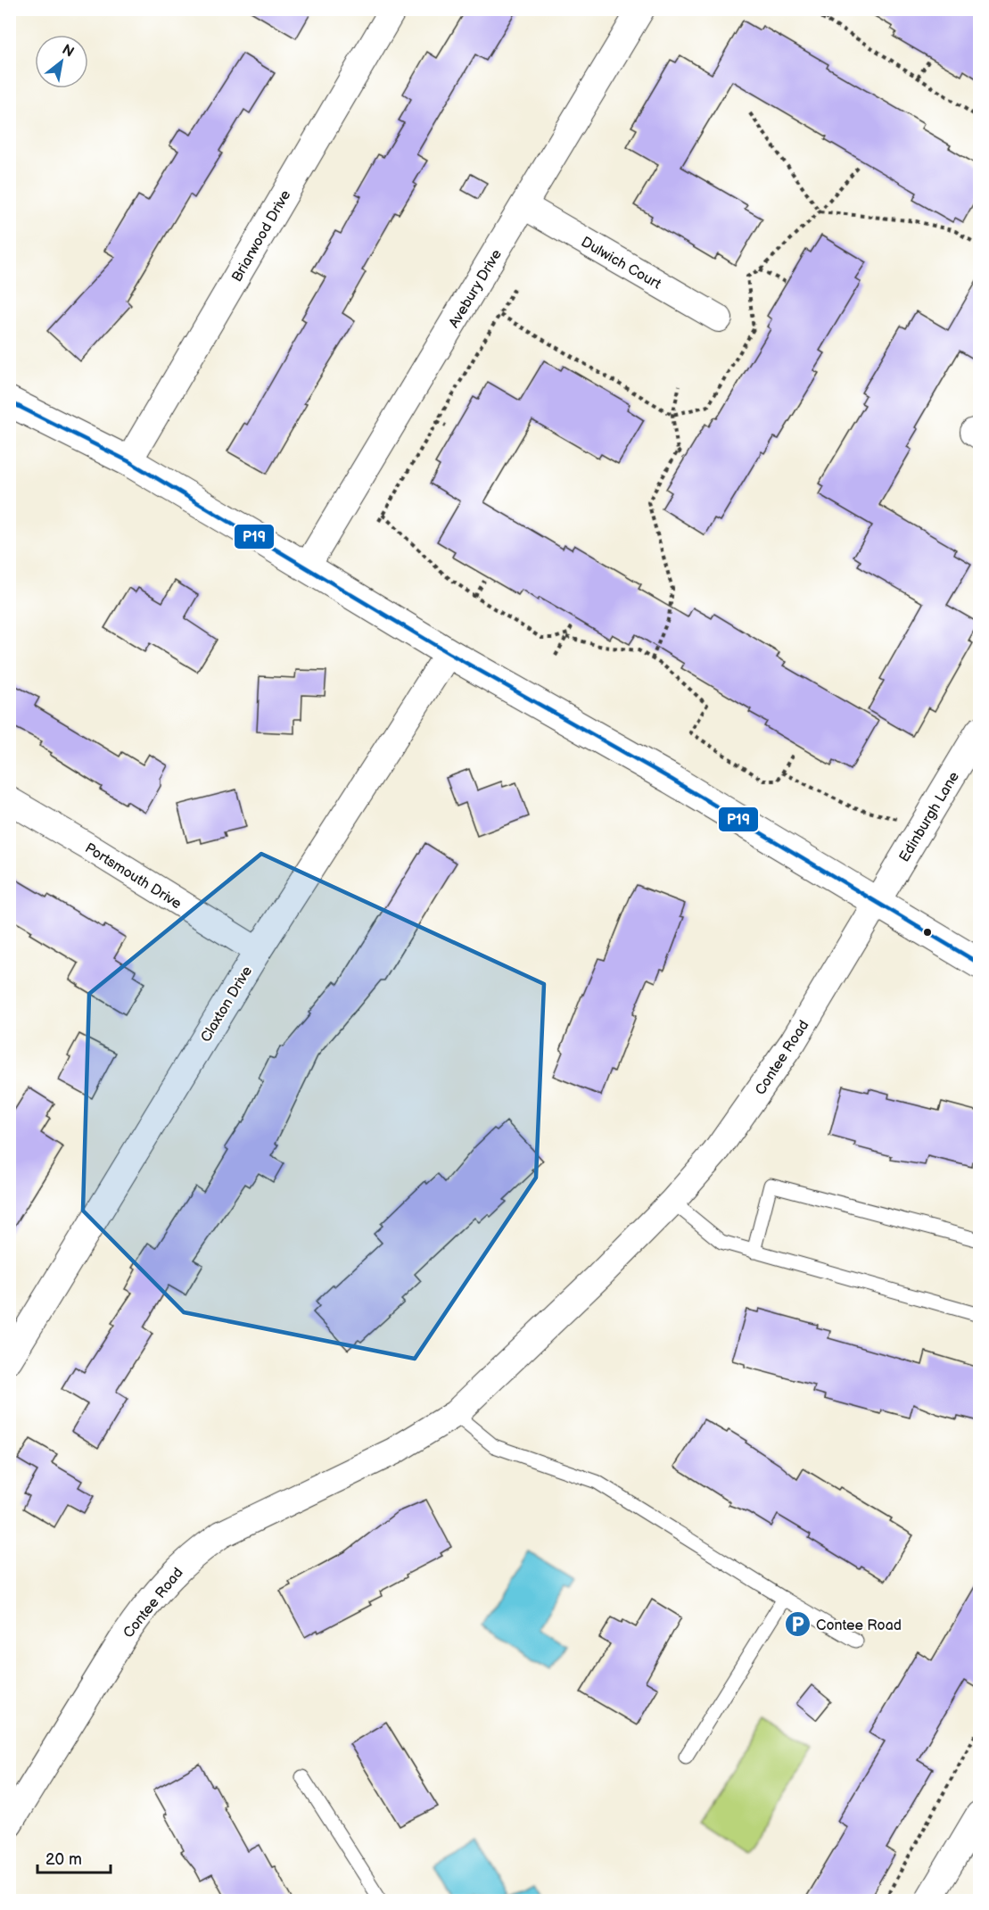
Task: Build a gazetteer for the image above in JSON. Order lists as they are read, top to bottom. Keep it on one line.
{"streets":{"street":["Briarwood Drive","Dulwich Court","Avebury Drive","Edinburgh Lane","Portsmouth Drive","Claxton Drive","Contee Road"]},"crossings":[["Dulwich Court","Avebury Drive"],["Edinburgh Lane","Contee Road"],["Portsmouth Drive","Claxton Drive"]],"places":{"parking":["Contee Road"]},"lines":["transit line P19"],"scale_bar":"20 m","north":"top right"}
